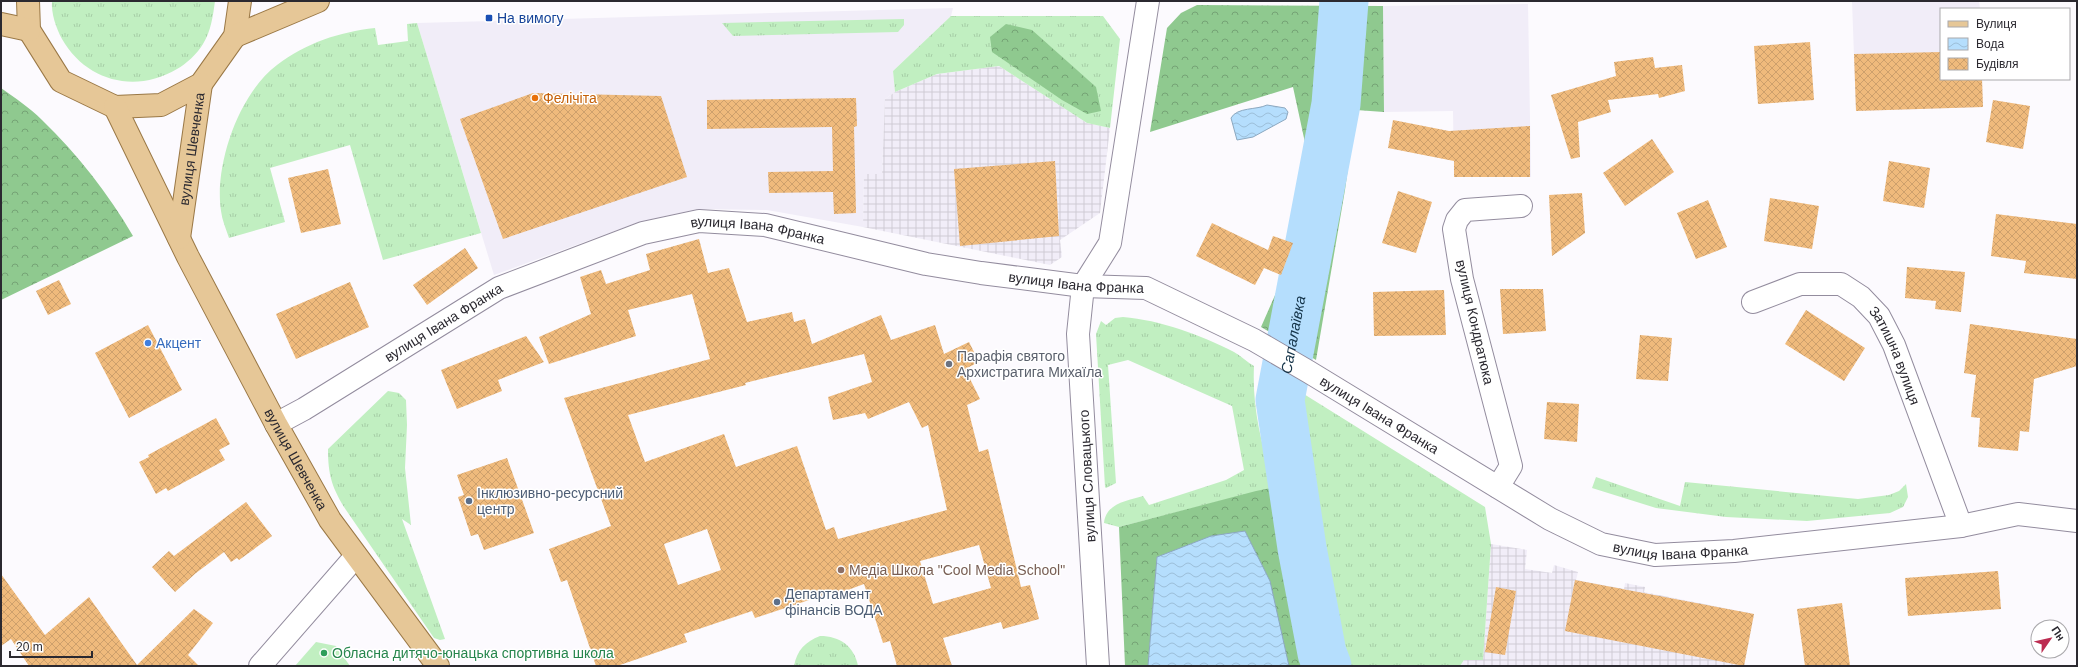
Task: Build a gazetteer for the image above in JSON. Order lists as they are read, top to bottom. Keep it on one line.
{"streets":{"main road":["вулиця Шевченка"],"street":["вулиця Івана Франка","вулиця Кондратюка","Затишна вулиця","вулиця Словацького"]},"crossings":[["вулиця Шевченка","вулиця Івана Франка"],["вулиця Івана Франка","вулиця Кондратюка"],["вулиця Івана Франка","Затишна вулиця"],["вулиця Івана Франка","вулиця Словацького"]],"water":["Сапалаївка"],"places":{"transit":["На вимогу"],"other":["Фелічіта","Акцент","Парафія святого Архистратига Михаїла","Інклюзивно-ресурсний центр","Медіа Школа \"Cool Media School\"","Департамент фінансів ВОДА","Обласна дитячо-юнацька спортивна школа"]},"legend":["Вулиця","Вода","Будівля"],"scale_bar":"20 m","north":"top right"}
